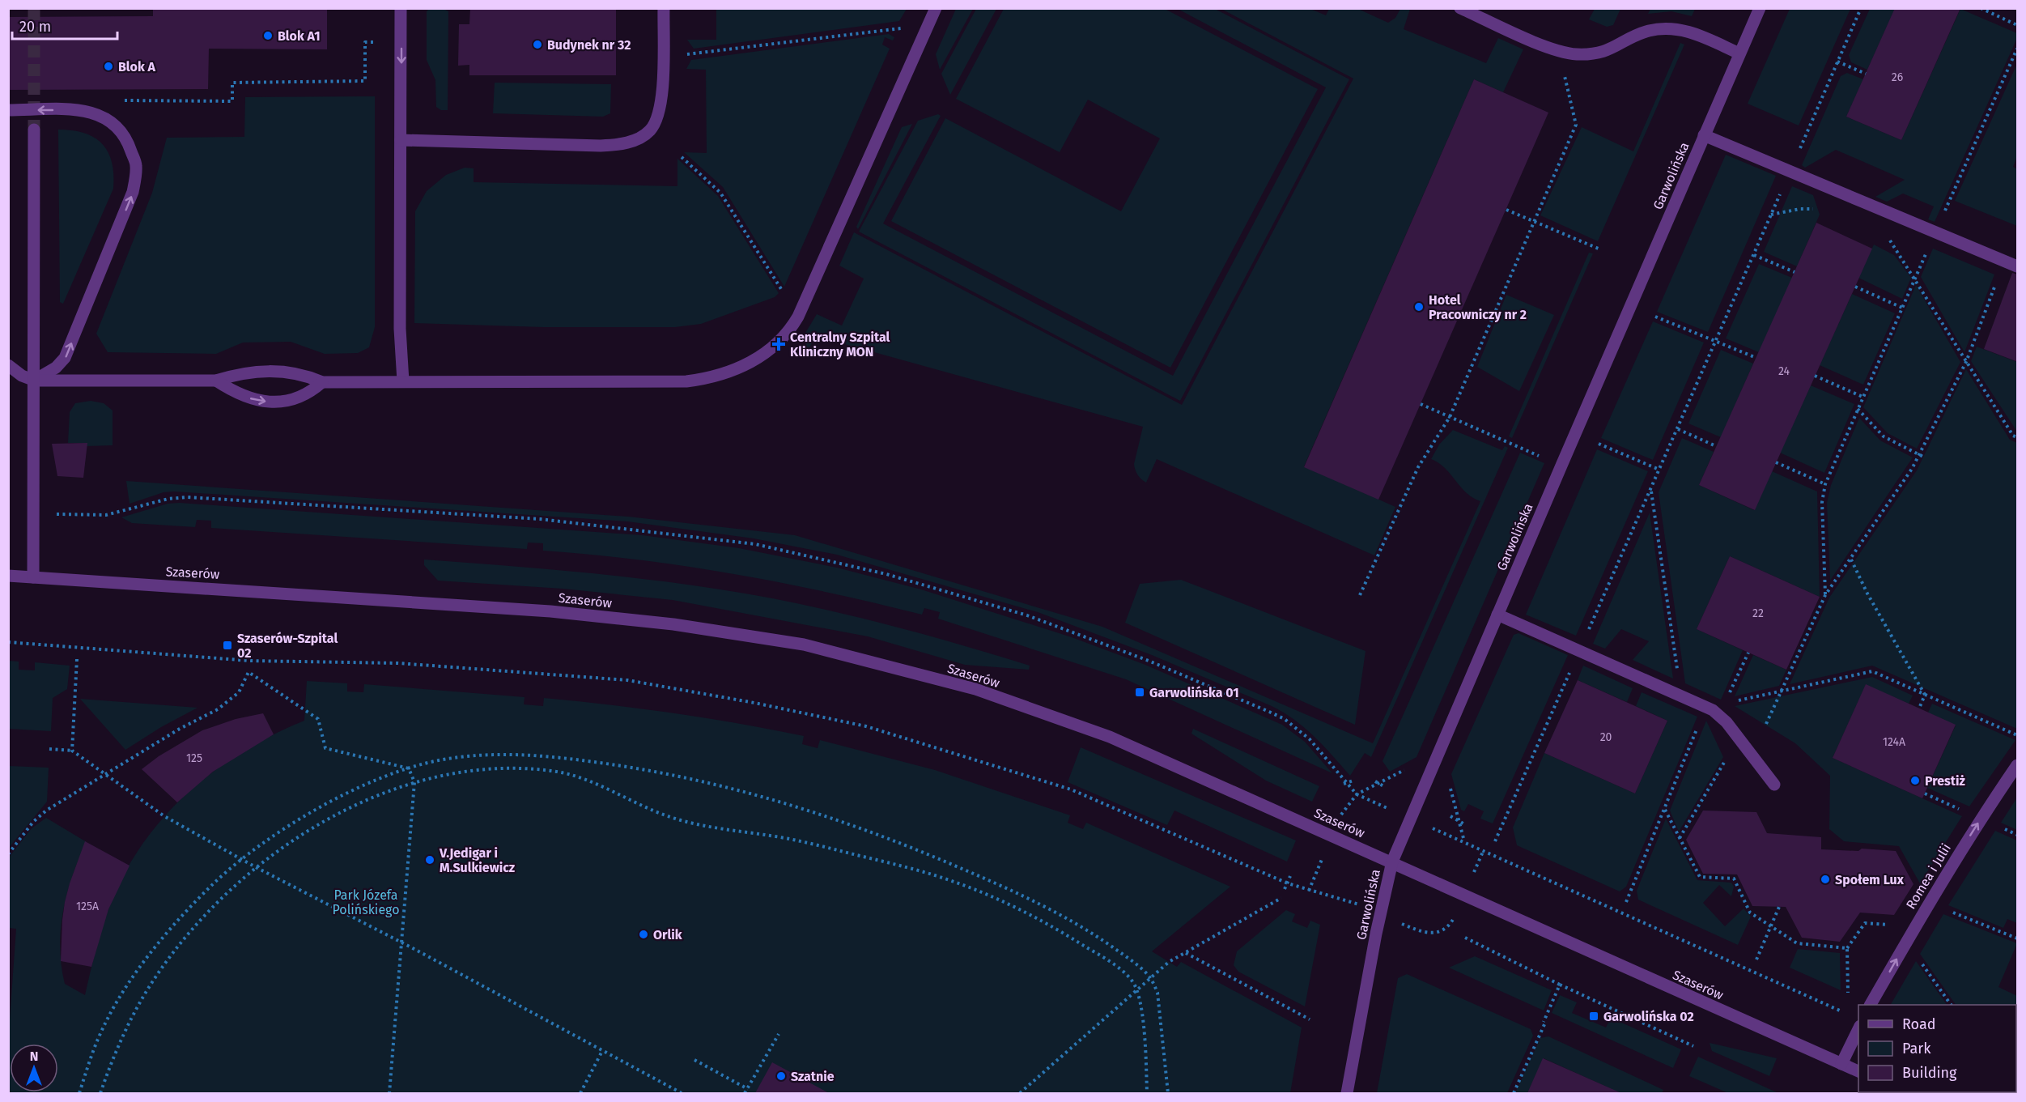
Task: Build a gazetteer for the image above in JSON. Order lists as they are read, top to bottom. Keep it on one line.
{"streets":{"street":["Garwolińska","Szaserów","Romea i Julii"]},"crossings":[["Garwolińska","Szaserów"]],"one_way":["Romea i Julii"],"parks":["Park Józefa Polińskiego"],"places":{"other":["Blok A1","Budynek nr 32","Blok A","Hotel Pracowniczy nr 2","Prestiż","V.Jedigar i M.Sulkiewicz","Społem Lux","Orlik","Szatnie"],"health":["Centralny Szpital Kliniczny MON"],"transit":["Szaserów-Szpital 02","Garwolińska 01","Garwolińska 02"]},"house_numbers":["26","24","22","20","124A","125","125A"],"legend":["Road","Park","Building"],"scale_bar":"20 m","north":"top"}
